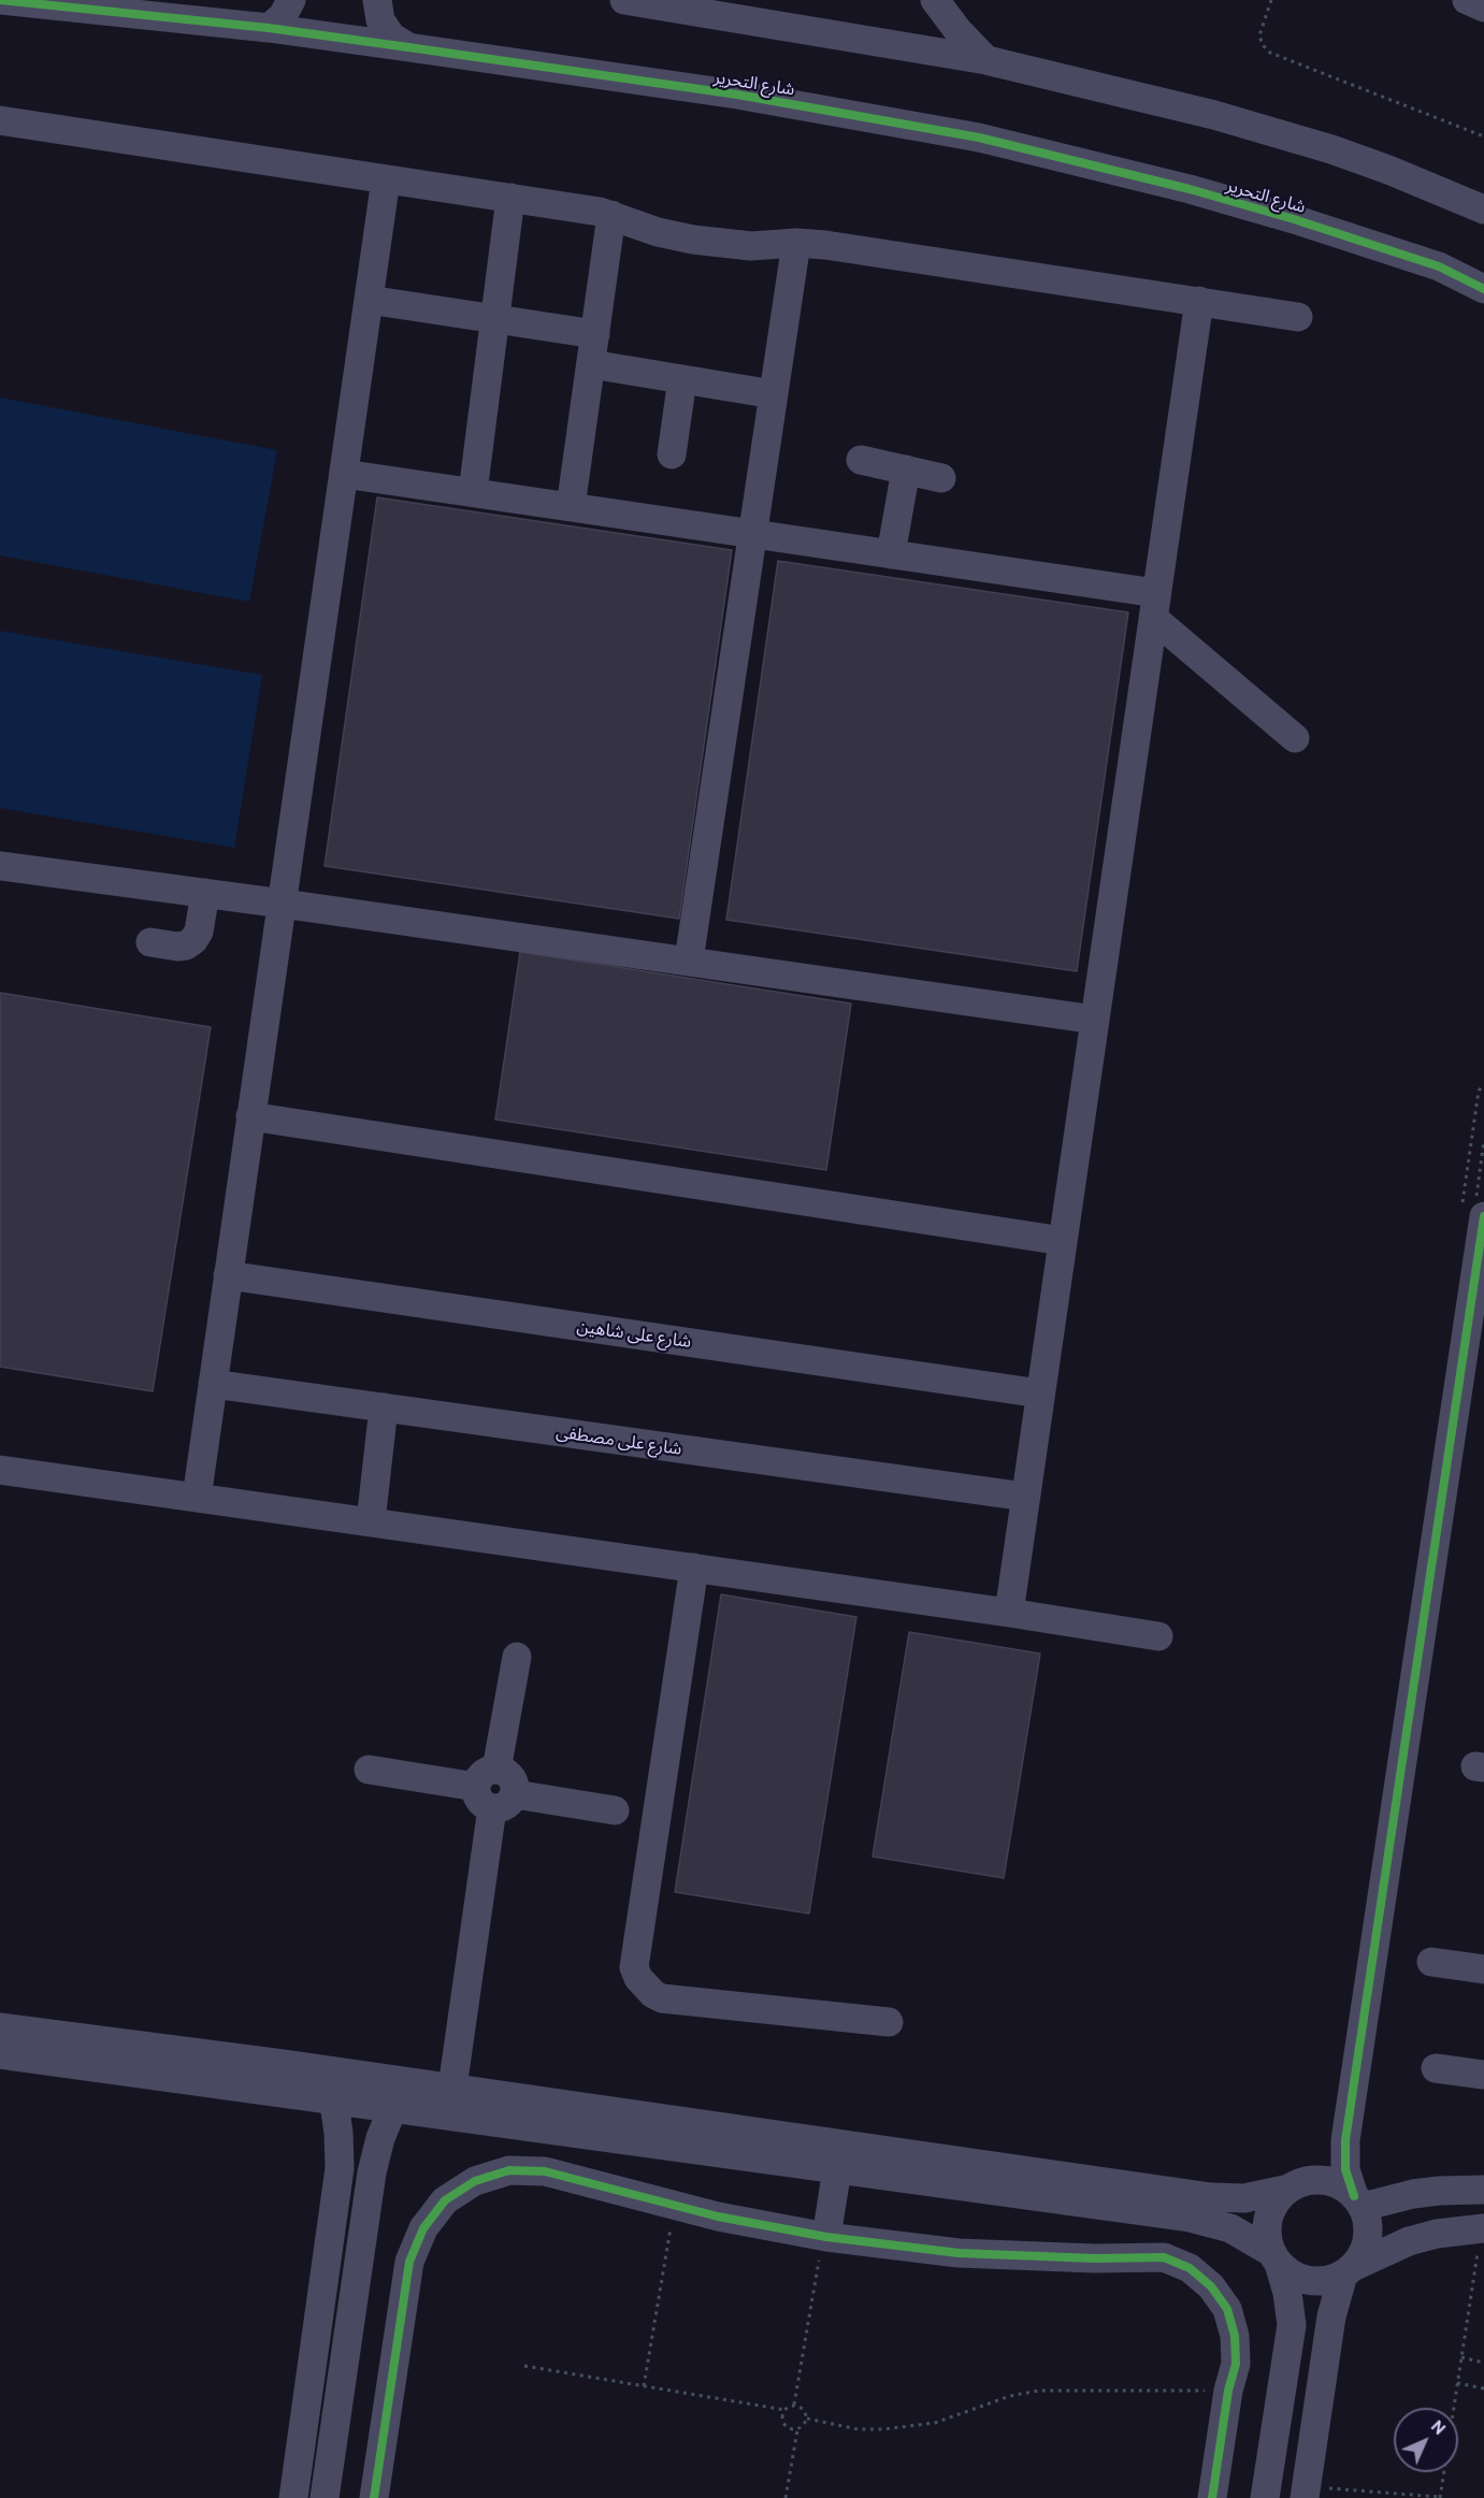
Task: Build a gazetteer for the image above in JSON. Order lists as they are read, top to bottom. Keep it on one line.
{"streets":{"street":["شارع التحرير","شارع على شاهين","شارع على مصطفى"]},"north":"top right"}
